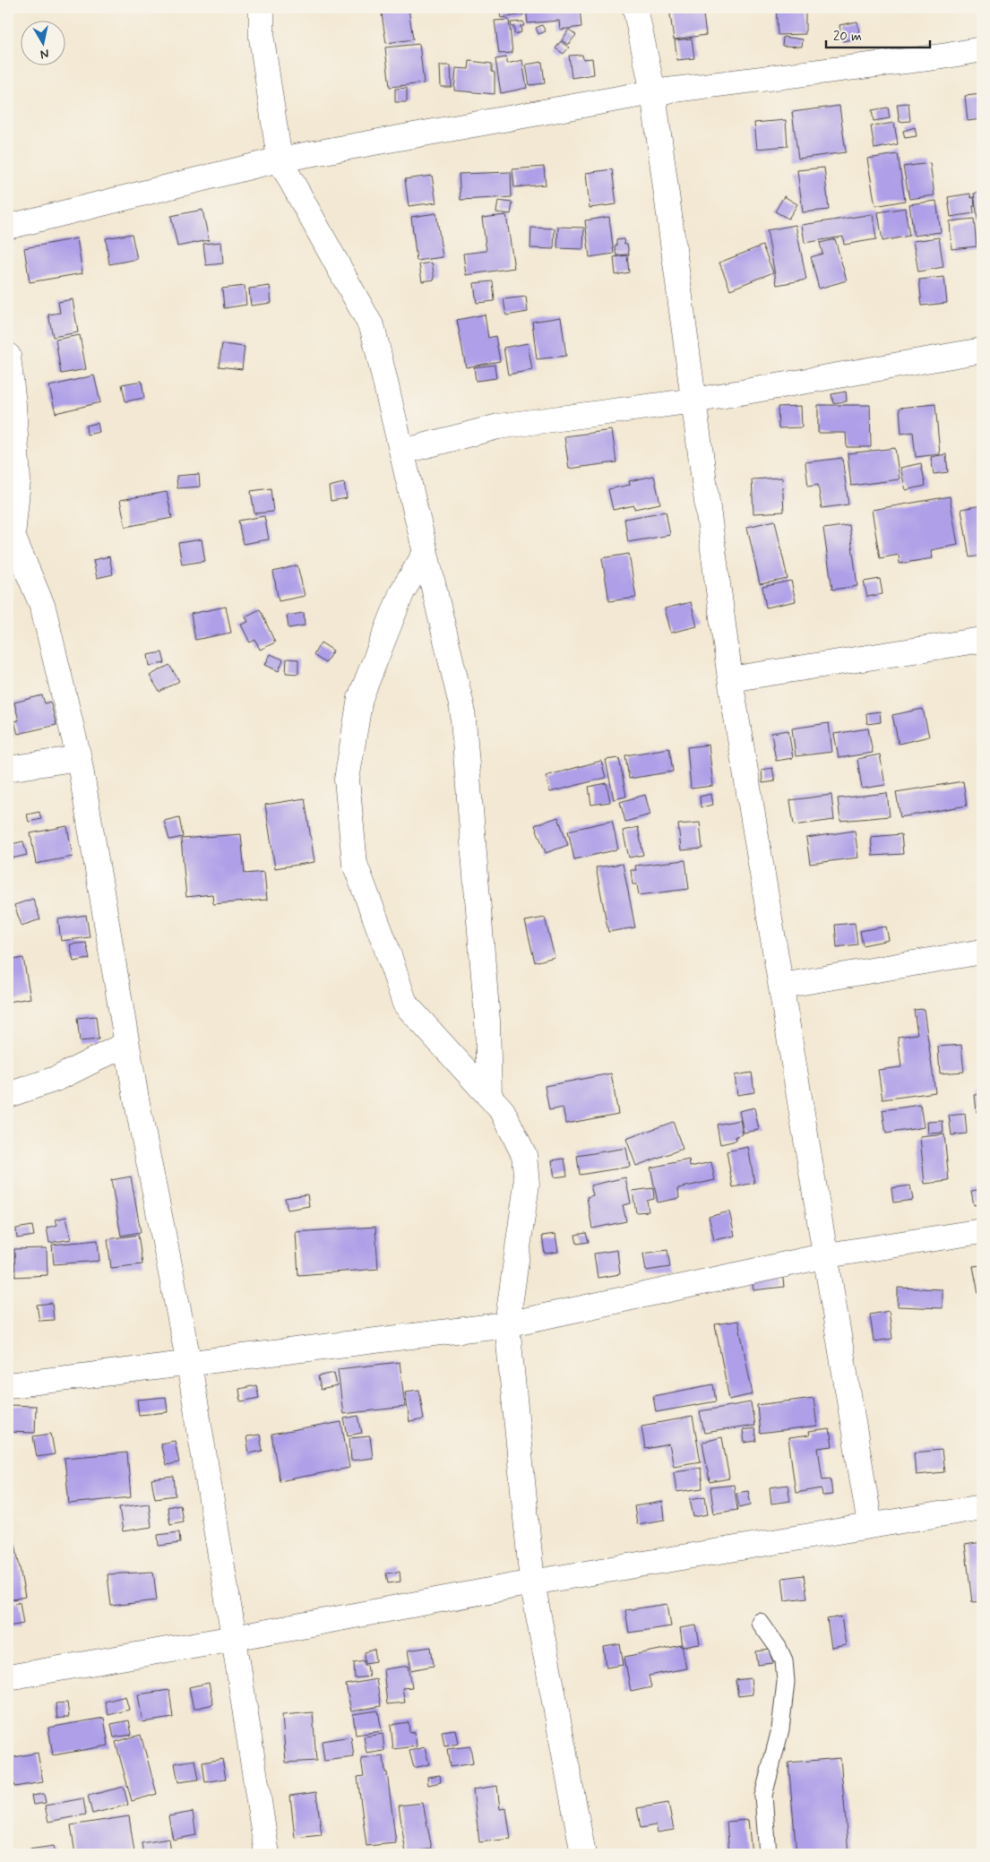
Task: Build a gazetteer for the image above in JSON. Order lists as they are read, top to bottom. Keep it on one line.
{"scale_bar":"20 m","north":"bottom"}
